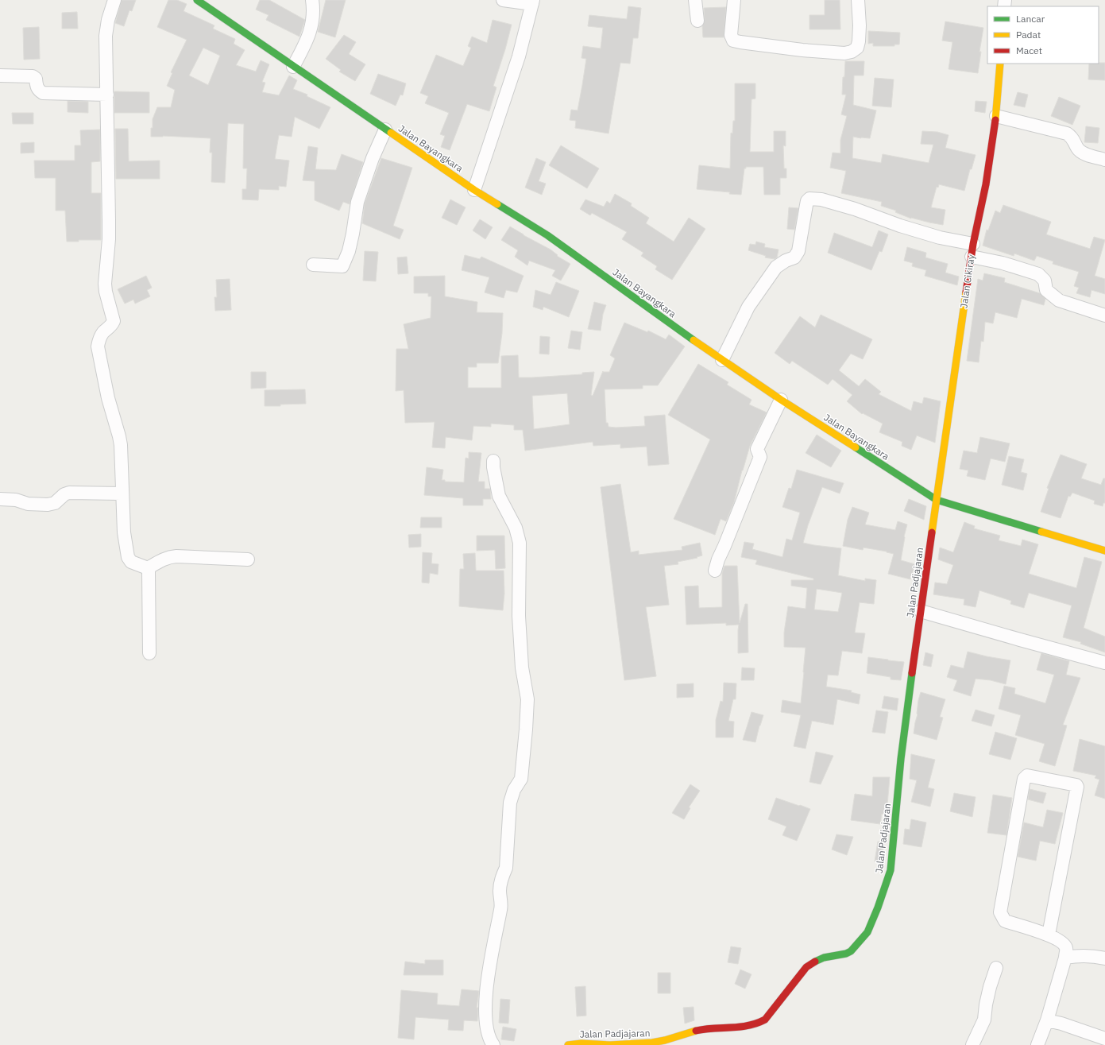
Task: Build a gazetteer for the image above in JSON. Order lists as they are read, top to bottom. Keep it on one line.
{"streets":{"main road":["Jalan Bayangkara","Jalan Cikiray","Jalan Padjajaran"]},"crossings":[["Jalan Bayangkara","Jalan Cikiray"],["Jalan Bayangkara","Jalan Padjajaran"],["Jalan Cikiray","Jalan Padjajaran"]],"legend":["Lancar","Padat","Macet"]}
